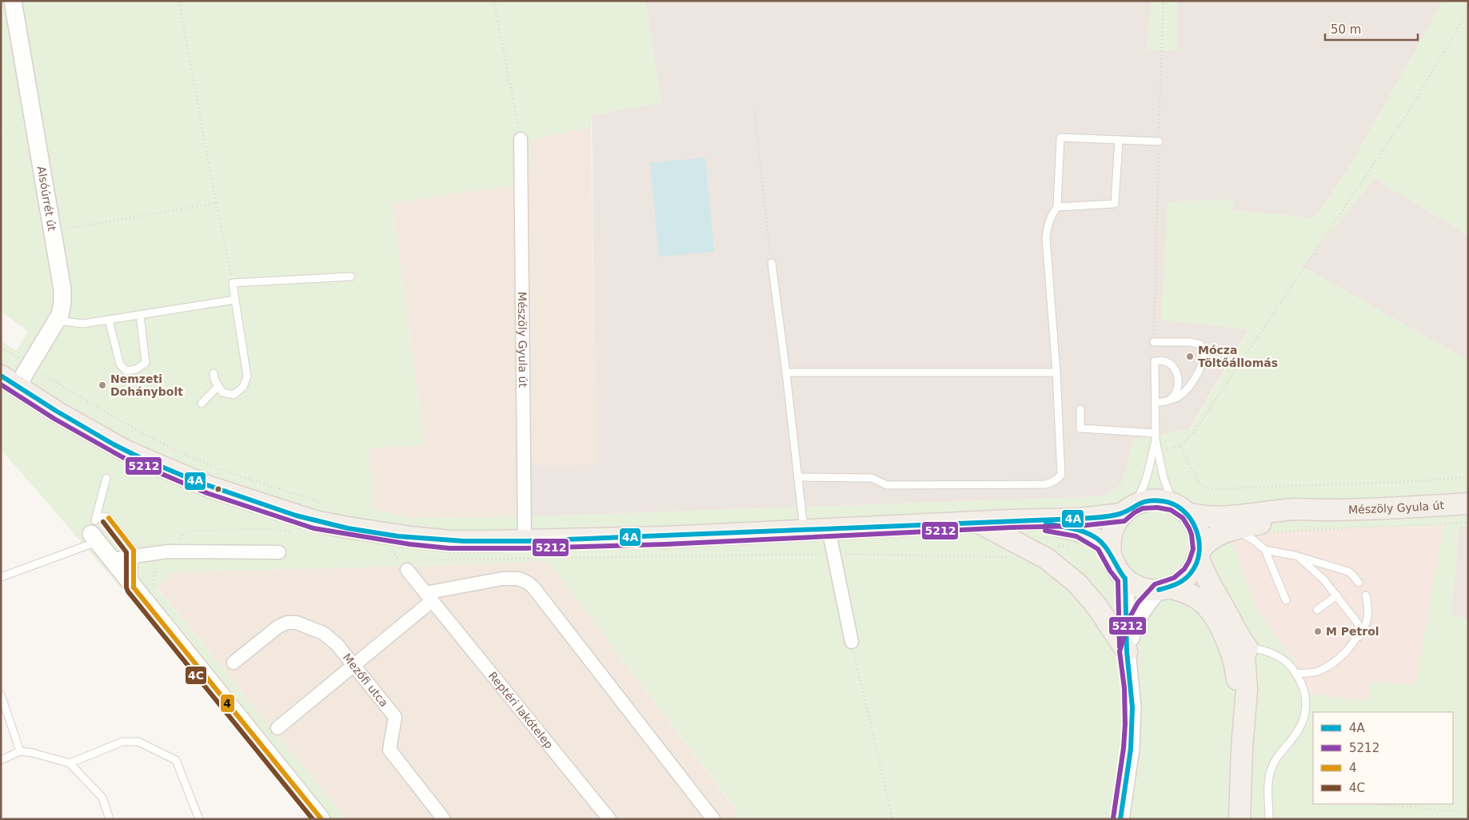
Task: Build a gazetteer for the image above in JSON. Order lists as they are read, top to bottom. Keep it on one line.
{"streets":{"main road":["Mészöly Gyula út"],"street":["Alsóúrrét út","Mezőfi utca","Reptéri lakótelep"]},"crossings":[["Alsóúrrét út","Mészöly Gyula út"]],"places":["Mócza Töltőállomás","Nemzeti Dohánybolt","M Petrol"],"lines":["transit line 4A","transit line 5212","transit line 4","transit line 4C"],"legend":["4A","5212","4","4C"],"scale_bar":"50 m"}
